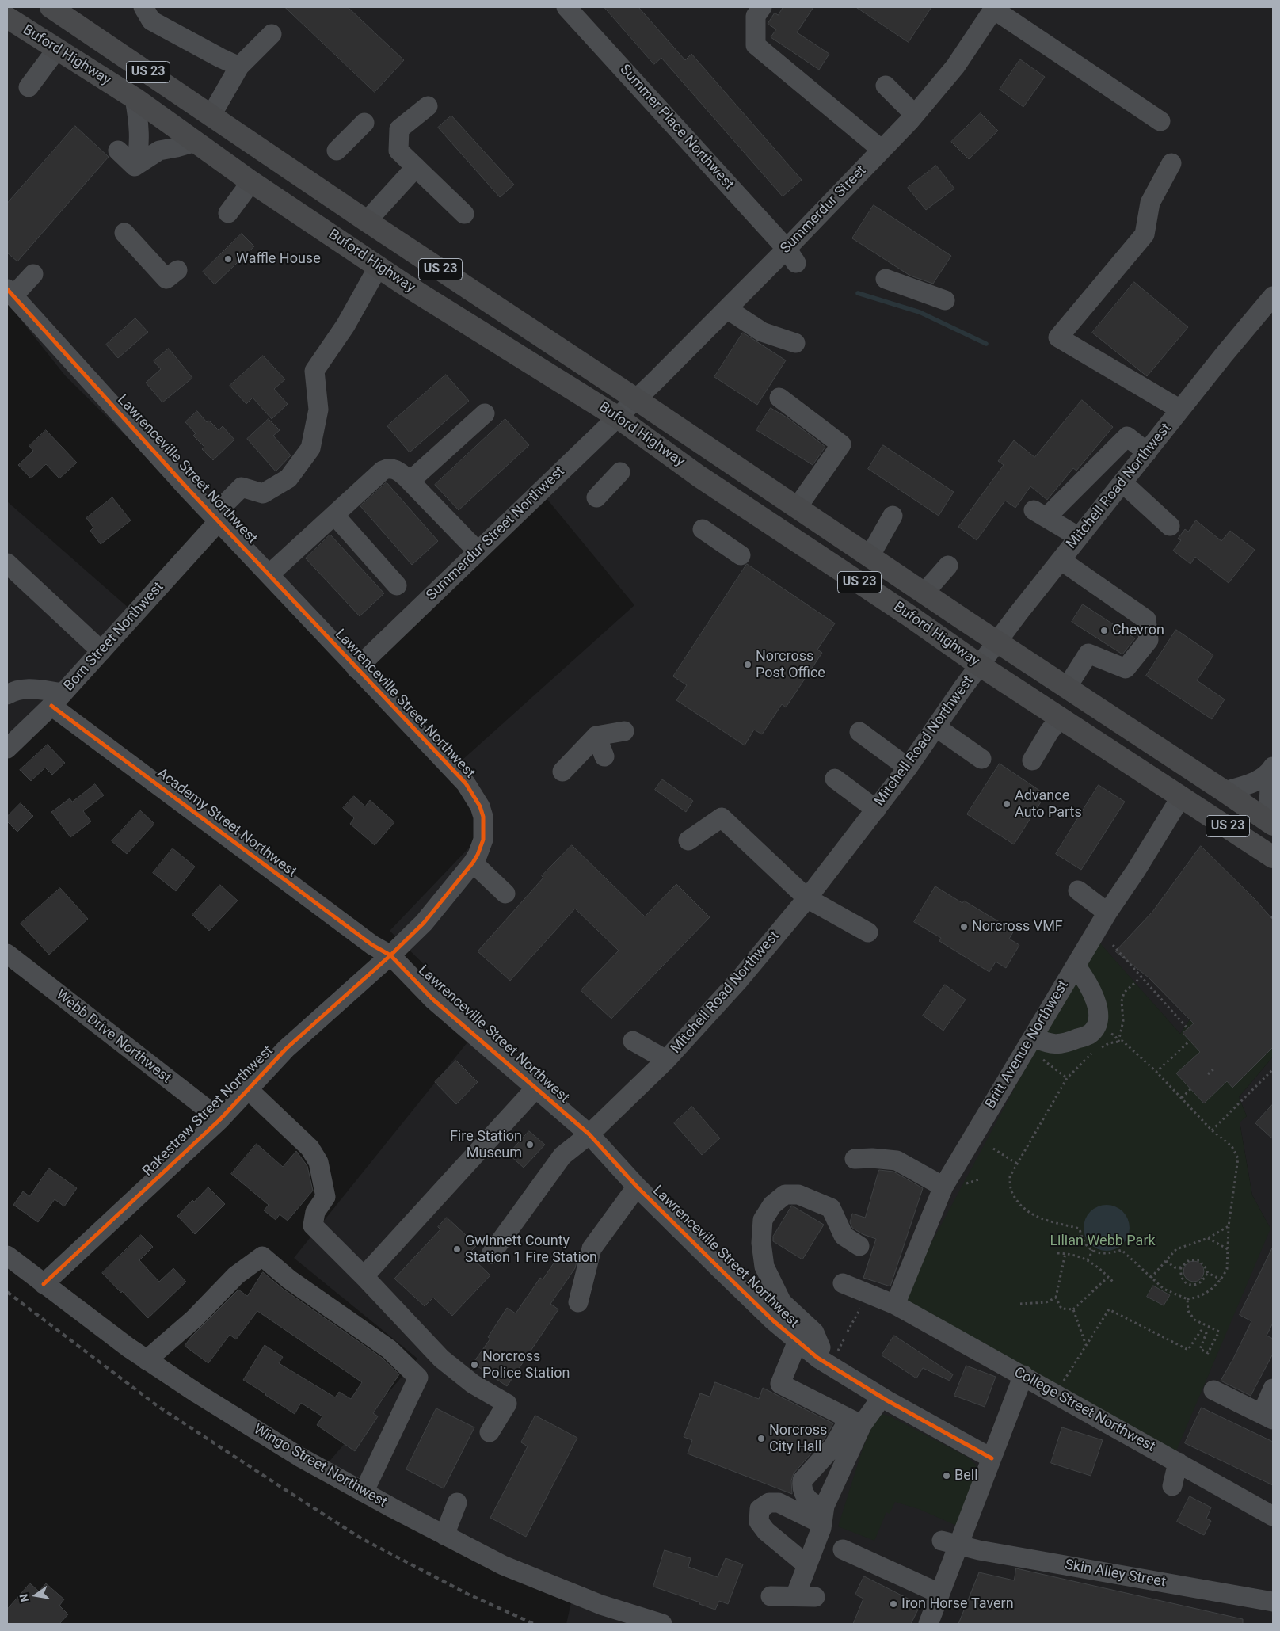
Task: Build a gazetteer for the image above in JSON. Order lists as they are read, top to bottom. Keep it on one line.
{"streets":{"main road":["Buford Highway","US 23"],"street":["Summer Place Northwest","Summerdur Street","Lawrenceville Street Northwest","Mitchell Road Northwest","Summerdur Street Northwest","Born Street Northwest","Academy Street Northwest","Webb Drive Northwest","Britt Avenue Northwest","Rakestraw Street Northwest","College Street Northwest","Wingo Street Northwest","Skin Alley Street"]},"crossings":[["Buford Highway","Summerdur Street"],["Buford Highway","Mitchell Road Northwest"],["Buford Highway","Summerdur Street Northwest"],["Buford Highway","Born Street Northwest"],["Buford Highway","Britt Avenue Northwest"],["Summer Place Northwest","Summerdur Street"],["Summerdur Street","Summerdur Street Northwest"],["Lawrenceville Street Northwest","Mitchell Road Northwest"],["Lawrenceville Street Northwest","Summerdur Street Northwest"],["Lawrenceville Street Northwest","Born Street Northwest"],["Lawrenceville Street Northwest","Academy Street Northwest"],["Lawrenceville Street Northwest","Rakestraw Street Northwest"],["Born Street Northwest","Academy Street Northwest"],["Academy Street Northwest","Rakestraw Street Northwest"],["Webb Drive Northwest","Rakestraw Street Northwest"],["Britt Avenue Northwest","College Street Northwest"],["Rakestraw Street Northwest","Wingo Street Northwest"]],"parks":["Lilian Webb Park"],"places":["Waffle House","Chevron","Norcross Post Office","Advance Auto Parts","Norcross VMF","Fire Station Museum","Gwinnett County Station 1 Fire Station","Norcross Police Station","Norcross City Hall","Bell","Iron Horse Tavern"],"north":"left"}
